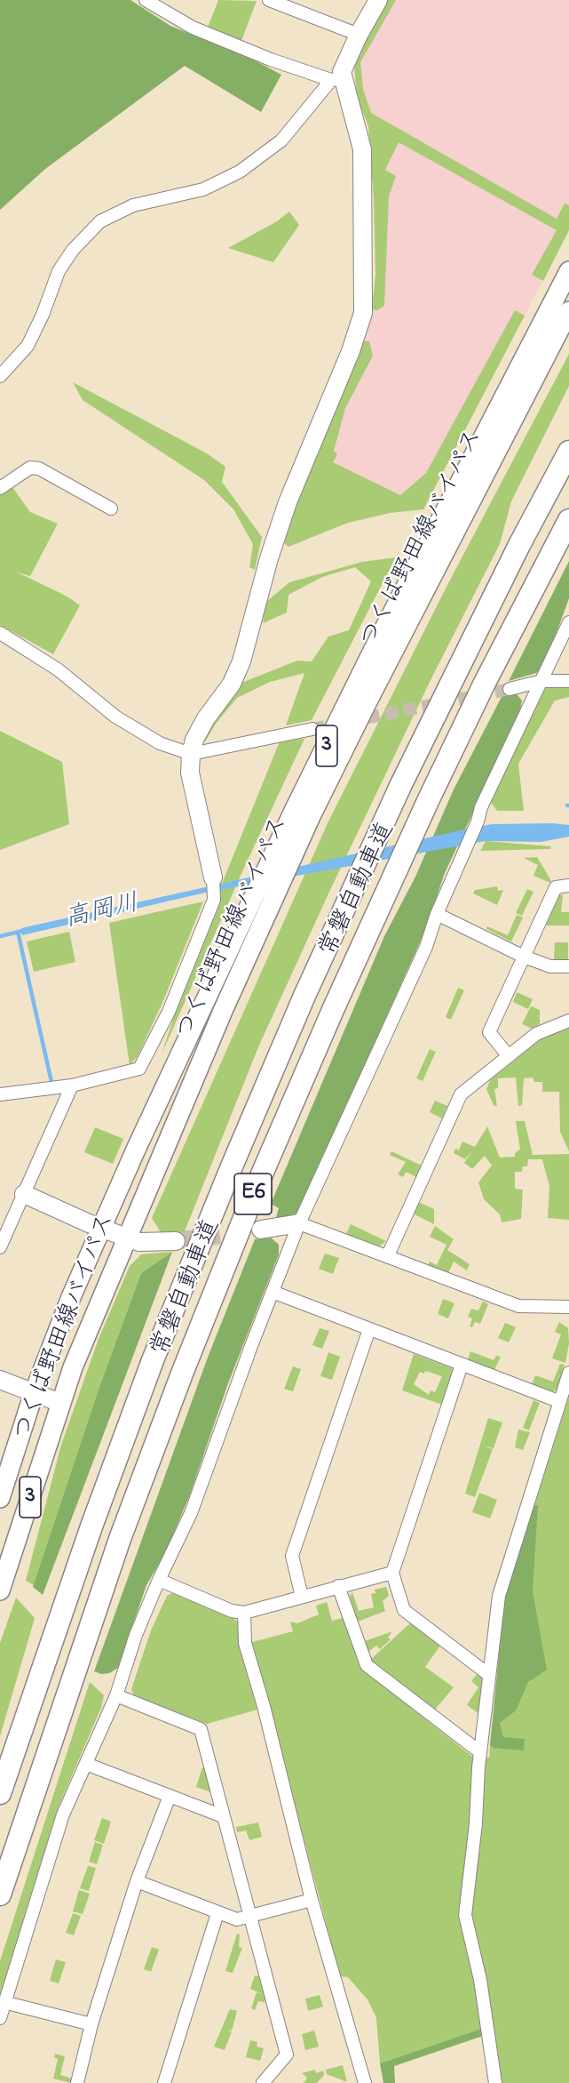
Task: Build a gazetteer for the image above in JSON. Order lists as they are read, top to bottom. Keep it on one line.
{"streets":{"highway":["常磐自動車道","E6"],"main road":["つくば野田線バイパス","3"]},"water":["高岡川"]}
